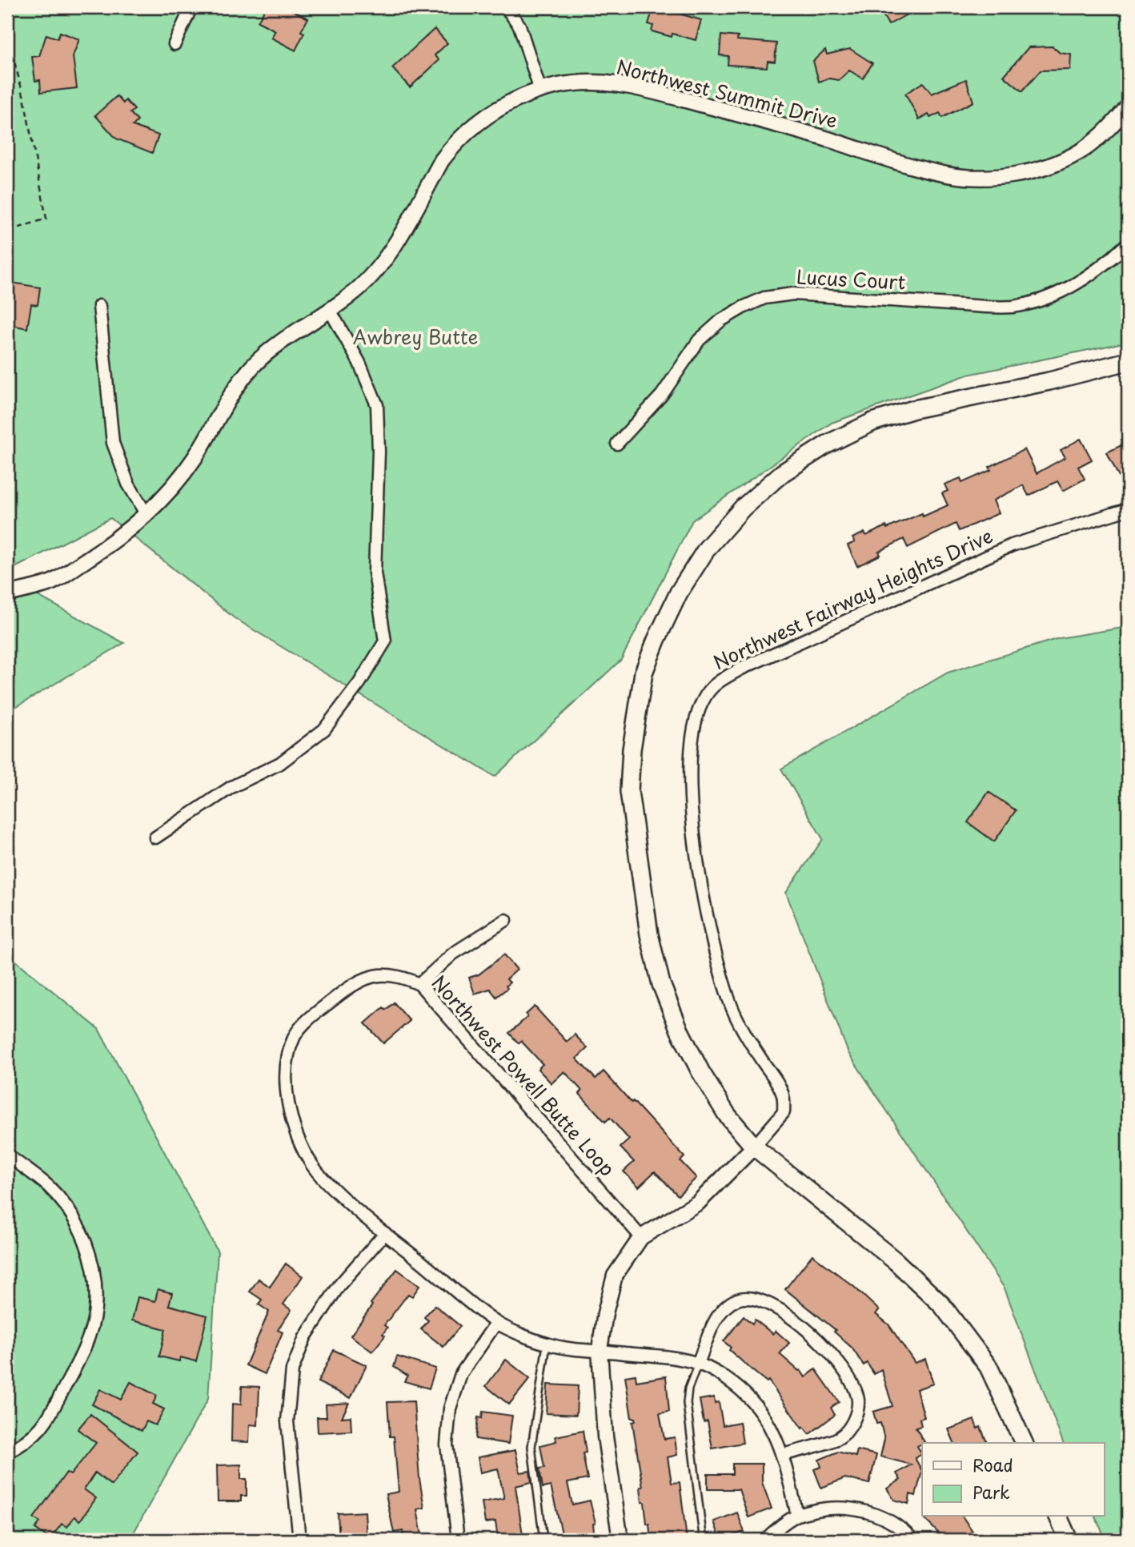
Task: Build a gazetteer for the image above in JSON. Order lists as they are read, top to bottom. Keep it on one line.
{"streets":{"street":["Northwest Summit Drive","Lucus Court","Northwest Fairway Heights Drive","Northwest Powell Butte Loop"]},"parks":["Awbrey Butte"],"legend":["Road","Park"]}
